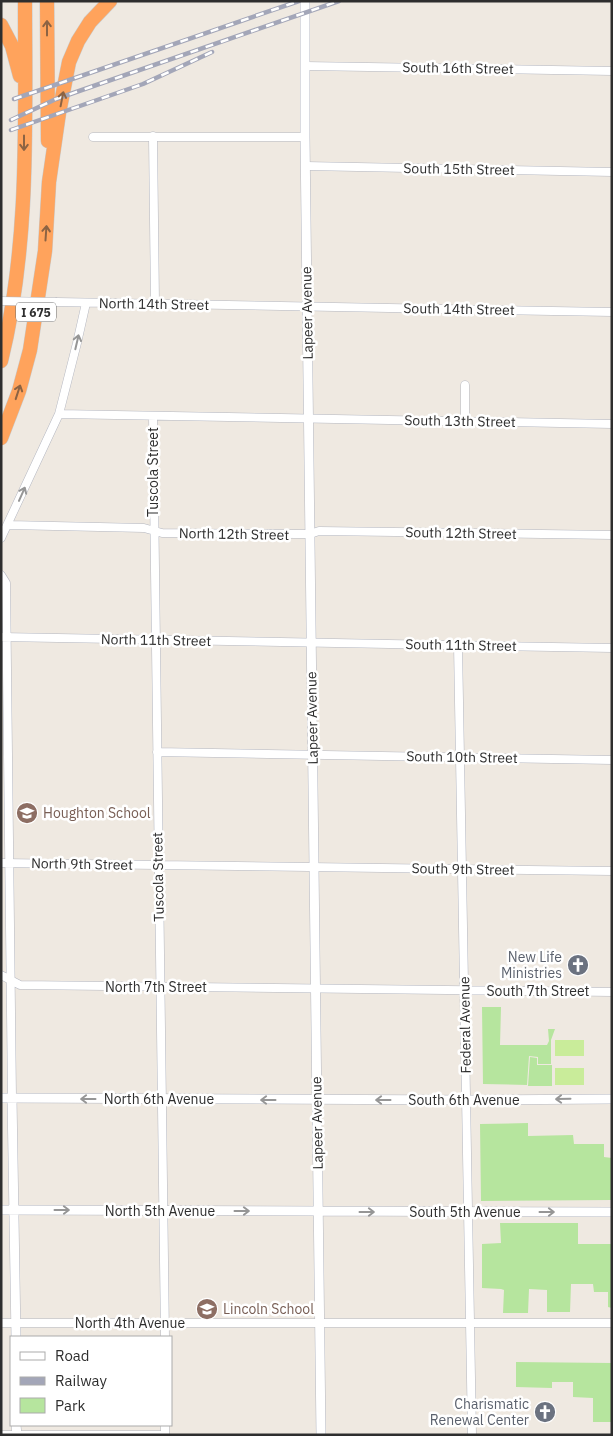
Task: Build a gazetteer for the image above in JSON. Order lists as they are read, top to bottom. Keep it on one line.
{"streets":{"highway":["I 675"],"street":["South 16th Street","South 15th Street","North 14th Street","South 14th Street","Lapeer Avenue","South 13th Street","Tuscola Street","South 12th Street","North 12th Street","North 11th Street","South 11th Street","South 10th Street","North 9th Street","South 9th Street","North 7th Street","South 7th Street","Federal Avenue","North 6th Avenue","South 6th Avenue","North 5th Avenue","South 5th Avenue","North 4th Avenue"]},"crossings":[["South 16th Street","Lapeer Avenue"],["South 15th Street","Lapeer Avenue"],["North 14th Street","South 14th Street"],["North 14th Street","Lapeer Avenue"],["South 14th Street","Lapeer Avenue"],["Lapeer Avenue","South 13th Street"],["Lapeer Avenue","South 12th Street"],["Lapeer Avenue","North 12th Street"],["Lapeer Avenue","North 11th Street"],["Lapeer Avenue","South 11th Street"],["Lapeer Avenue","South 10th Street"],["Lapeer Avenue","North 9th Street"],["Lapeer Avenue","South 9th Street"],["Lapeer Avenue","North 7th Street"],["Lapeer Avenue","South 7th Street"],["Lapeer Avenue","North 6th Avenue"],["Lapeer Avenue","South 6th Avenue"],["Lapeer Avenue","North 5th Avenue"],["Lapeer Avenue","South 5th Avenue"],["Lapeer Avenue","North 4th Avenue"],["South 13th Street","Tuscola Street"],["Tuscola Street","North 12th Street"],["Tuscola Street","North 11th Street"],["Tuscola Street","South 10th Street"],["Tuscola Street","North 9th Street"],["Tuscola Street","North 7th Street"],["Tuscola Street","North 6th Avenue"],["Tuscola Street","North 5th Avenue"],["Tuscola Street","North 4th Avenue"],["South 12th Street","North 12th Street"],["North 11th Street","South 11th Street"],["South 11th Street","Federal Avenue"],["South 10th Street","Federal Avenue"],["North 9th Street","South 9th Street"],["South 9th Street","Federal Avenue"],["North 7th Street","South 7th Street"],["South 7th Street","Federal Avenue"],["Federal Avenue","South 6th Avenue"],["Federal Avenue","South 5th Avenue"],["Federal Avenue","North 4th Avenue"],["North 6th Avenue","South 6th Avenue"],["North 5th Avenue","South 5th Avenue"]],"one_way":["North 6th Avenue","South 6th Avenue","North 5th Avenue","South 5th Avenue"],"places":{"school or university":["Houghton School","Lincoln School"],"church":["New Life Ministries","Charismatic Renewal Center"]},"legend":["Road","Railway","Park"]}
